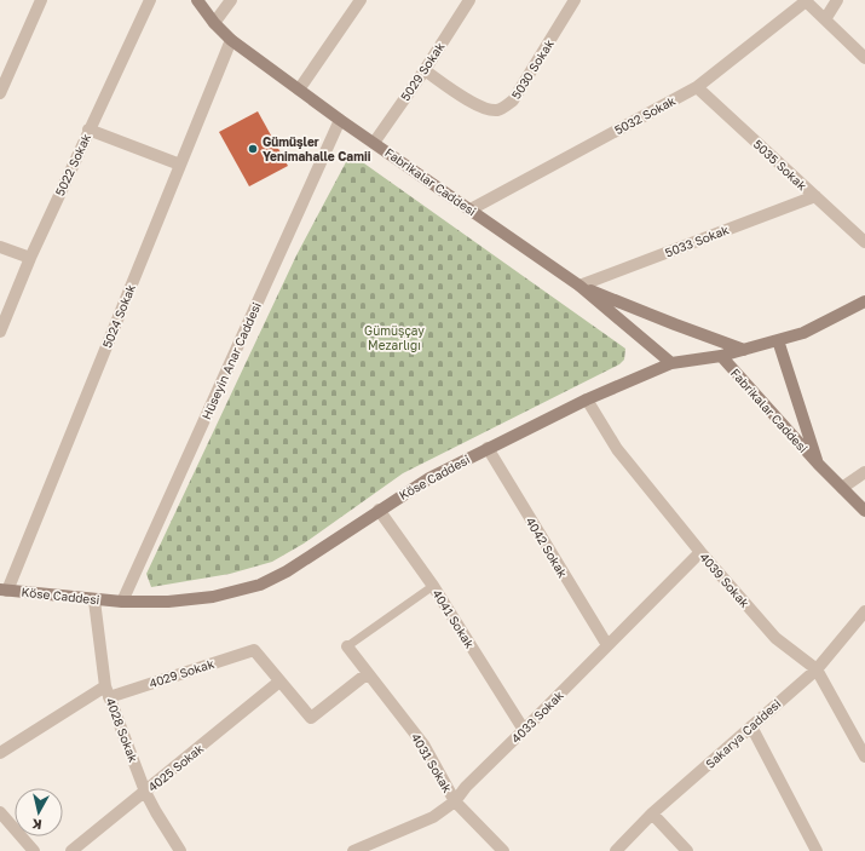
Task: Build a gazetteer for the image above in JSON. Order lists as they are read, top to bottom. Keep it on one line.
{"streets":{"street":["5030 Sokak","5029 Sokak","5032 Sokak","5022 Sokak","5035 Sokak","Fabrikalar Caddesi","5033 Sokak","5024 Sokak","Hüseyin Anar Caddesi","Köse Caddesi","4042 Sokak","4039 Sokak","4041 Sokak","4029 Sokak","4033 Sokak","4028 Sokak","Sakarya Caddesi","4031 Sokak","4025 Sokak"]},"crossings":[["5030 Sokak","5029 Sokak"],["5029 Sokak","Fabrikalar Caddesi"],["5032 Sokak","5035 Sokak"],["5032 Sokak","Fabrikalar Caddesi"],["5035 Sokak","5033 Sokak"],["Fabrikalar Caddesi","5033 Sokak"],["Fabrikalar Caddesi","5024 Sokak"],["Fabrikalar Caddesi","Hüseyin Anar Caddesi"],["Fabrikalar Caddesi","Köse Caddesi"],["5024 Sokak","Köse Caddesi"],["Hüseyin Anar Caddesi","Köse Caddesi"],["Köse Caddesi","4042 Sokak"],["Köse Caddesi","4039 Sokak"],["Köse Caddesi","4041 Sokak"],["Köse Caddesi","4028 Sokak"],["4042 Sokak","4033 Sokak"],["4039 Sokak","4033 Sokak"],["4039 Sokak","Sakarya Caddesi"],["4041 Sokak","4033 Sokak"],["4029 Sokak","4028 Sokak"],["4029 Sokak","4025 Sokak"],["4033 Sokak","4031 Sokak"],["4028 Sokak","4025 Sokak"]],"parks":["Gümüşçay Mezarlığı"],"places":["Gümüşler Yenimahalle Camii"],"north":"bottom"}
